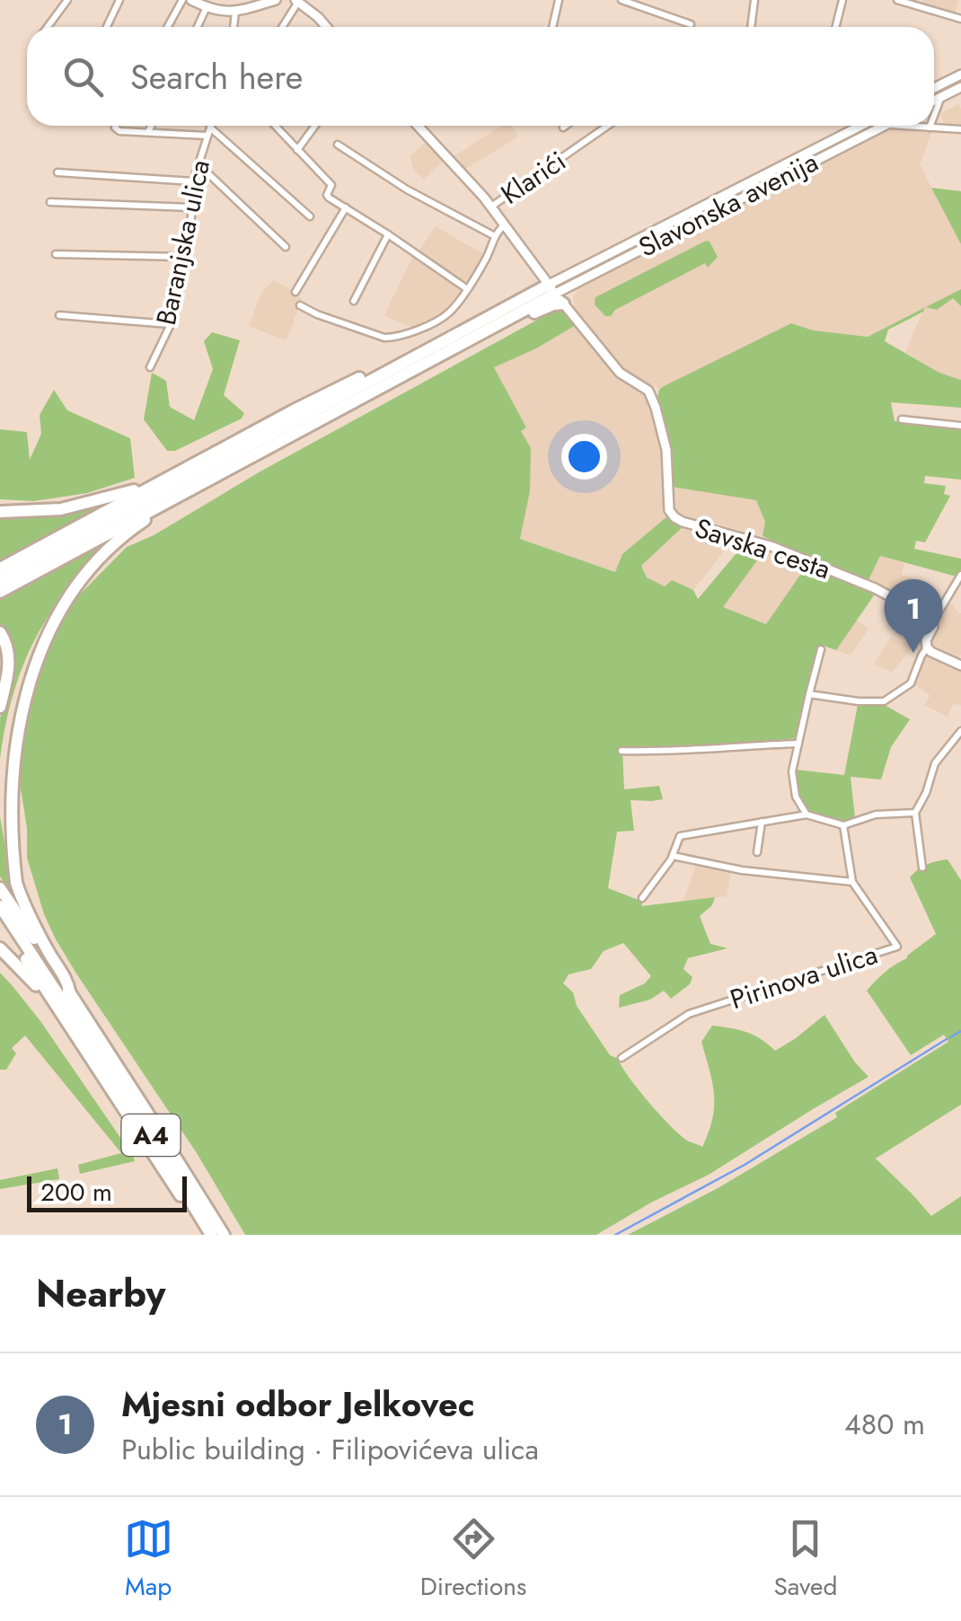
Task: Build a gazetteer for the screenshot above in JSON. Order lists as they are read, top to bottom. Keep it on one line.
{"streets":{"highway":["A4"],"main road":["Slavonska avenija","Savska cesta"],"street":["Klarići","Baranjska ulica","Pirinova ulica"]},"crossings":[["Slavonska avenija","Savska cesta"]],"scale_bar":"200 m","page":{"search":"Search here","pins":"1","scale":"200 m","heading":"Nearby","list":[{"mark":"1","name":"Mjesni odbor Jelkovec","note":"Public building · Filipovićeva ulica","value":"480 m"}],"nav":["Map","Directions","Saved"]}}
